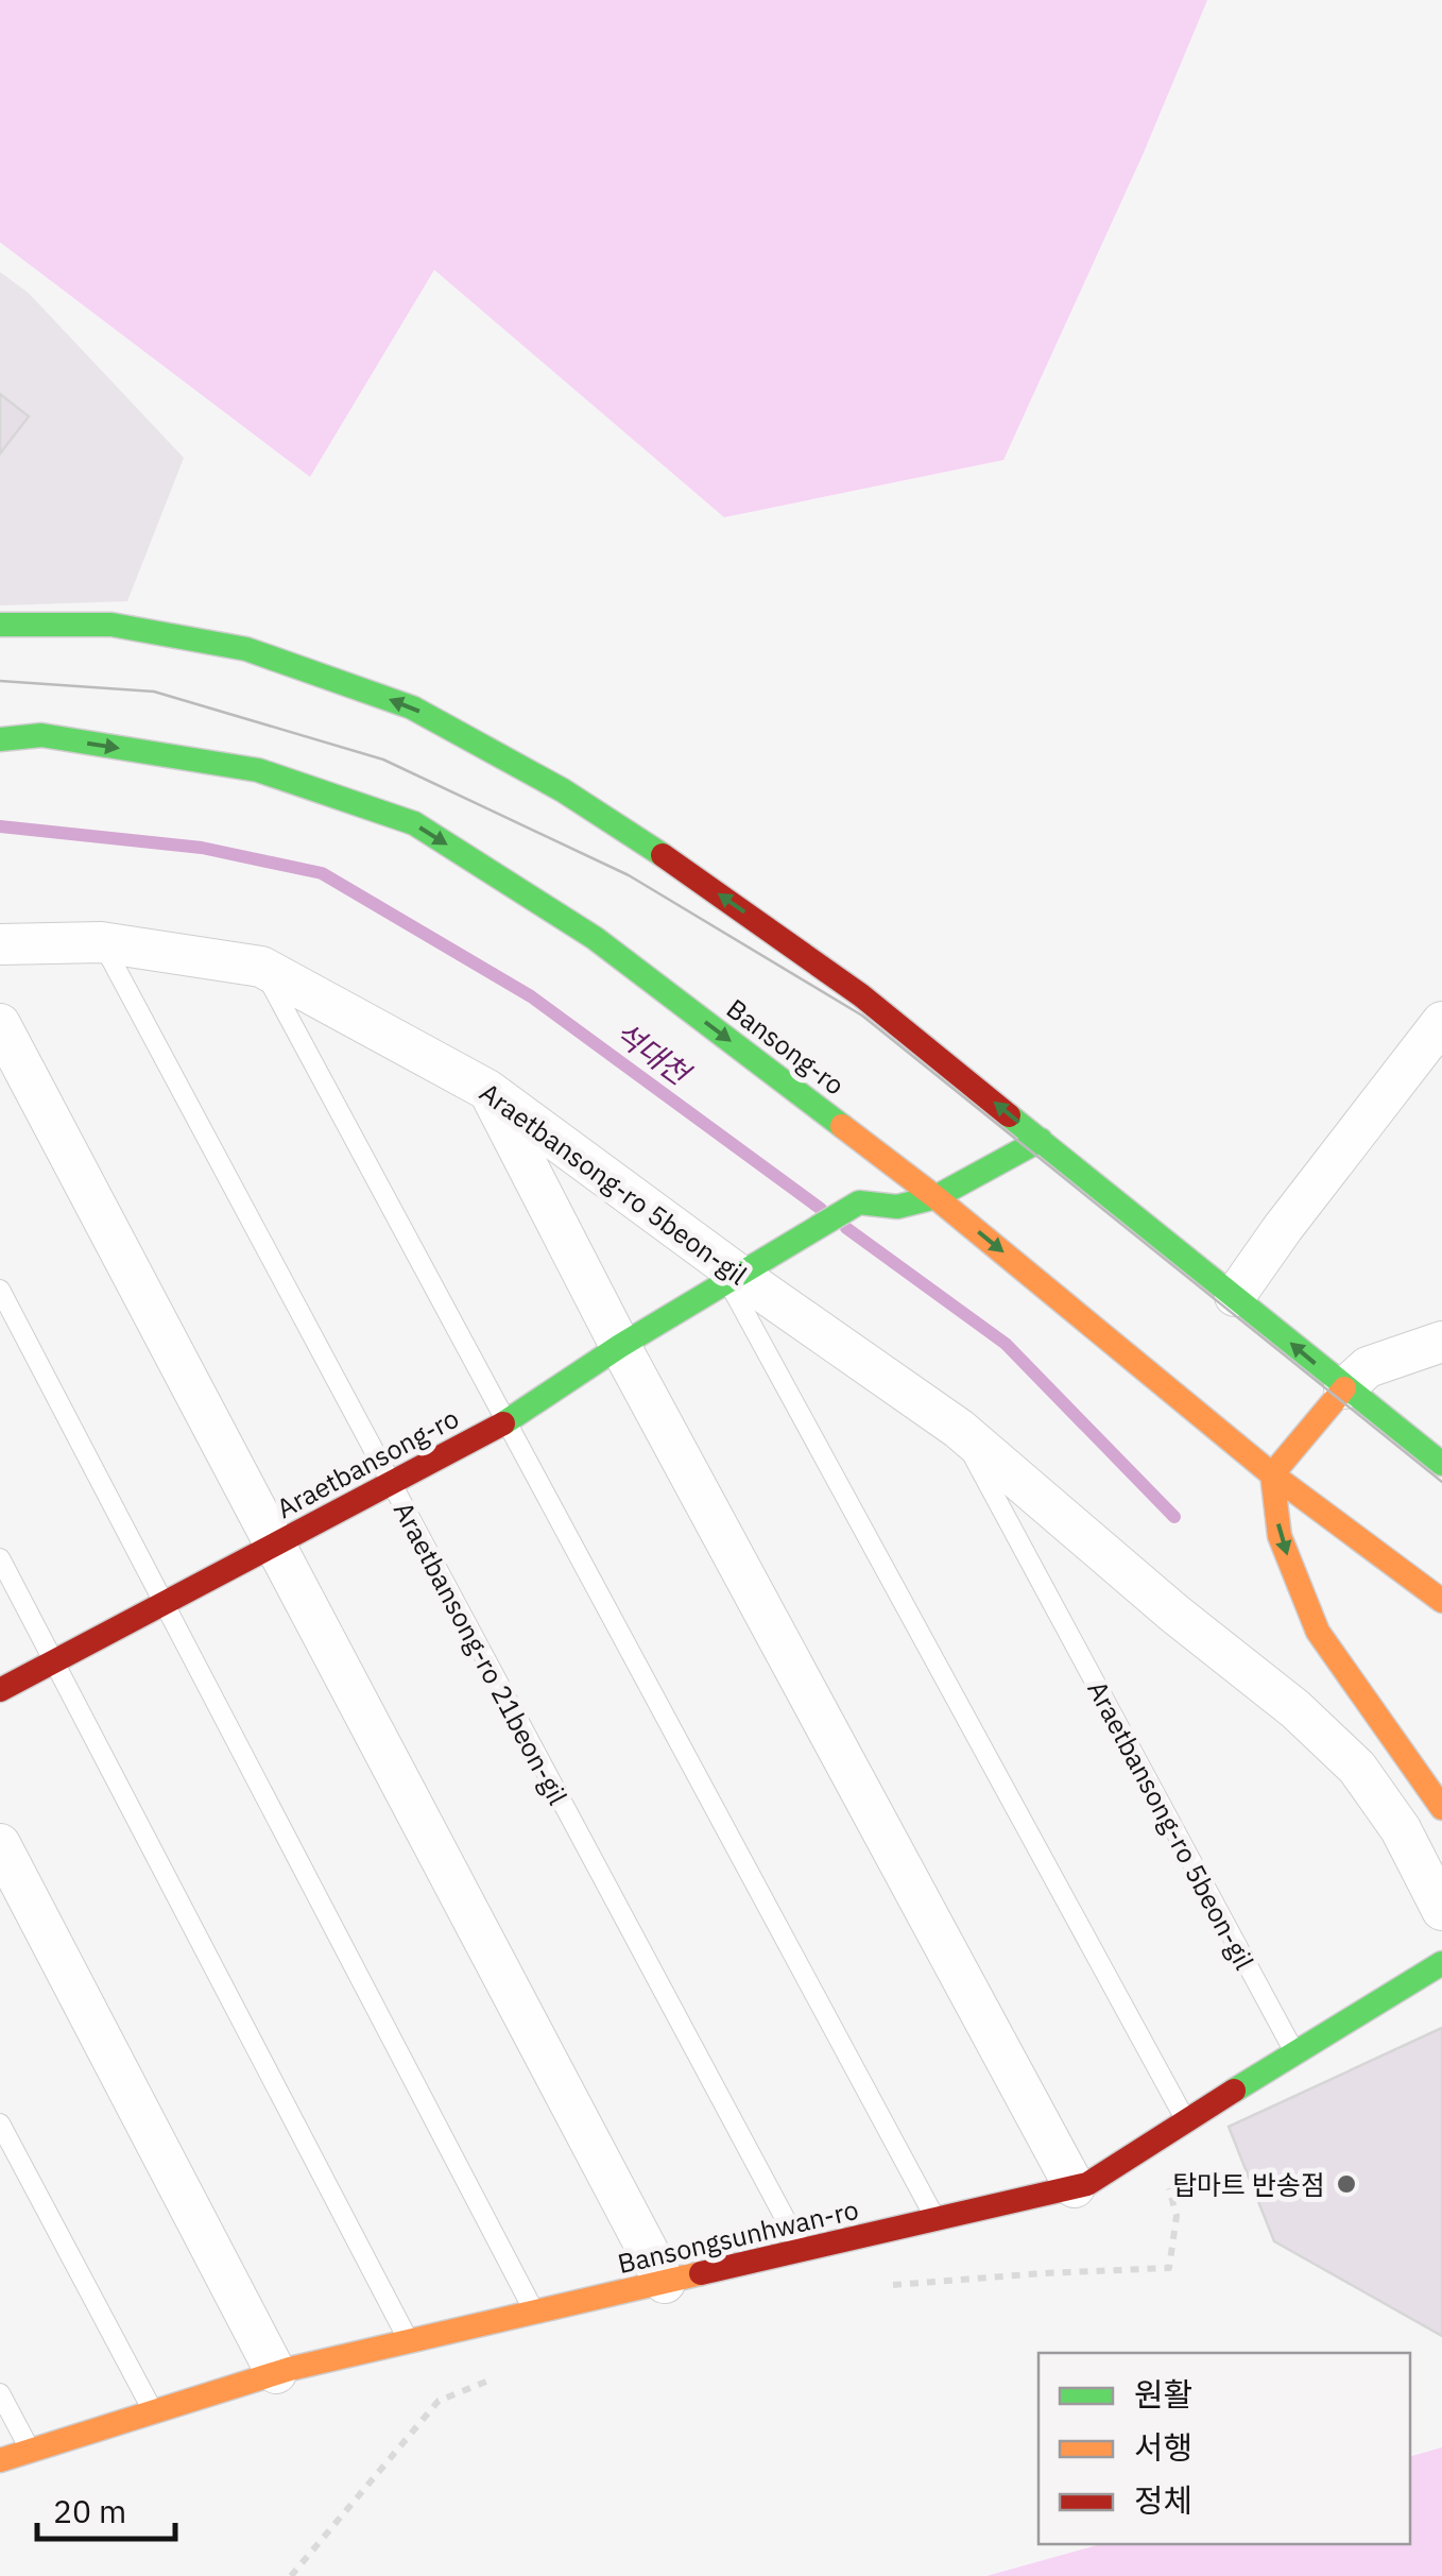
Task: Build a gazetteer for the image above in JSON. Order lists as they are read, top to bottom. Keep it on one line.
{"streets":{"main road":["Bansong-ro","Araetbansong-ro","Bansongsunhwan-ro"],"street":["Araetbansong-ro 5beon-gil"],"lane":["Araetbansong-ro 21beon-gil"]},"crossings":[["Bansong-ro","Araetbansong-ro"],["Araetbansong-ro 5beon-gil","Araetbansong-ro"],["Araetbansong-ro 5beon-gil","Araetbansong-ro 21beon-gil"],["Araetbansong-ro 5beon-gil","Bansongsunhwan-ro"],["Araetbansong-ro","Araetbansong-ro 21beon-gil"],["Araetbansong-ro 21beon-gil","Bansongsunhwan-ro"]],"water":["석대천"],"places":["탑마트 반송점"],"legend":["원활","서행","정체"],"scale_bar":"20 m"}
